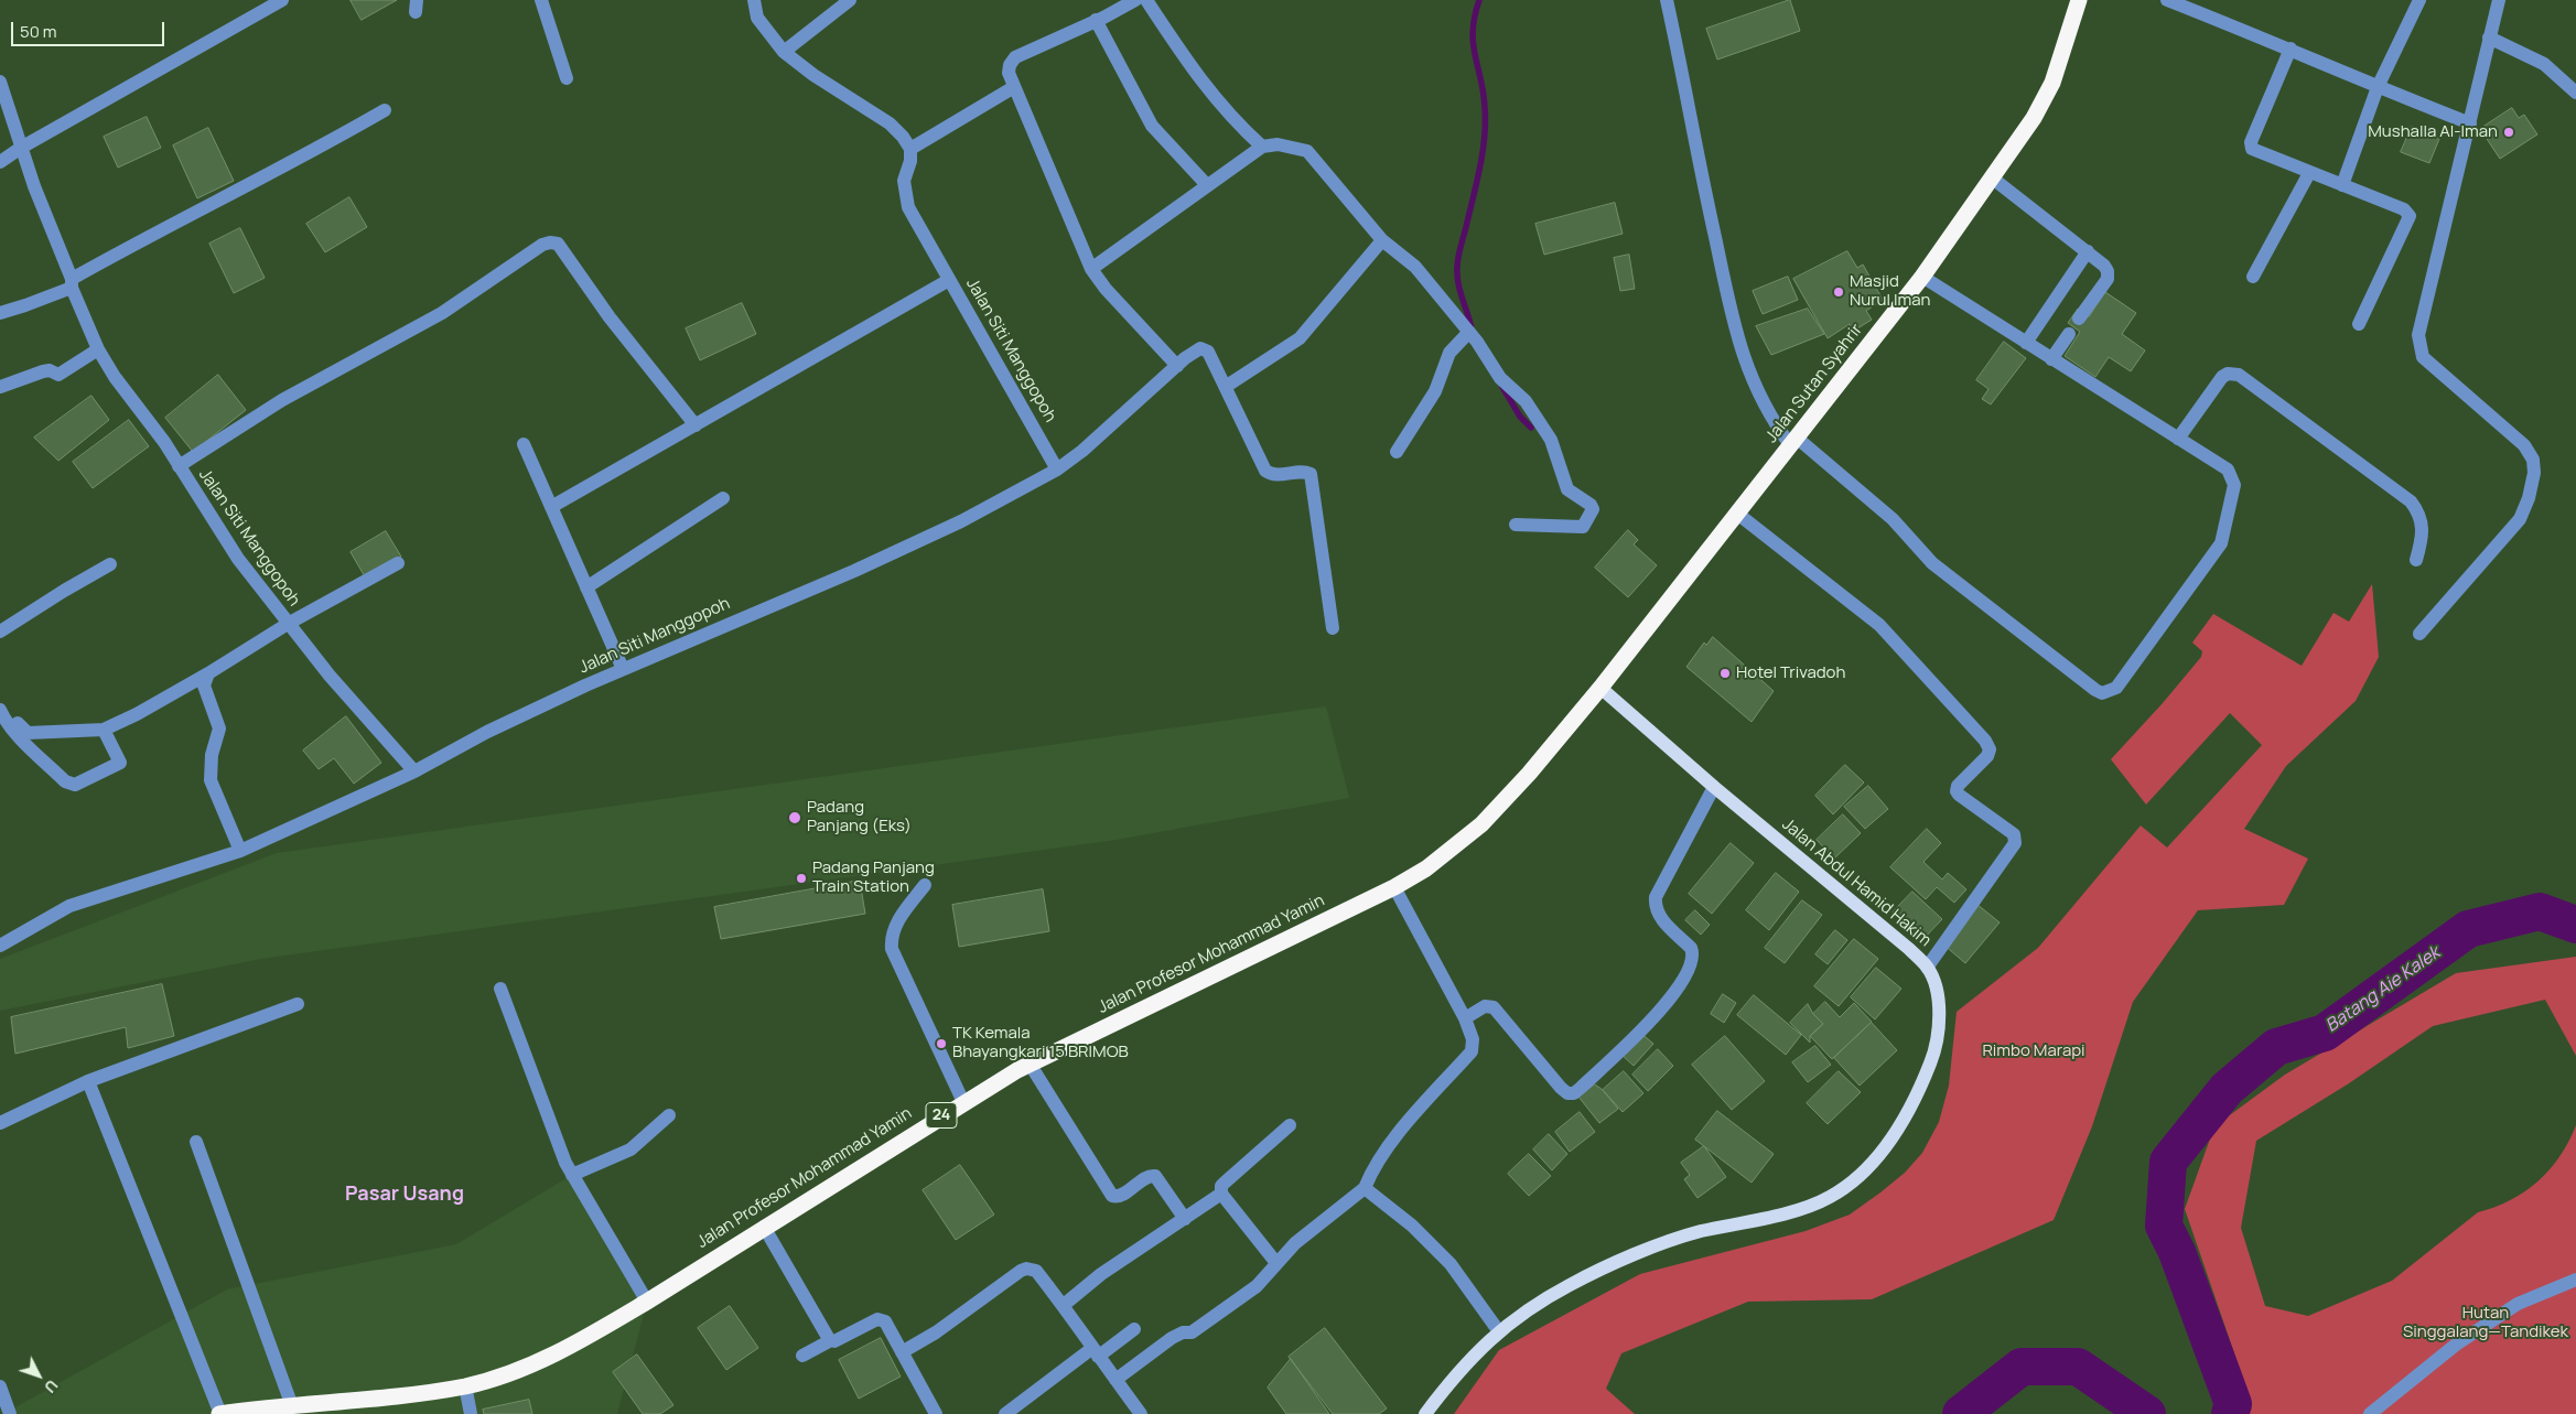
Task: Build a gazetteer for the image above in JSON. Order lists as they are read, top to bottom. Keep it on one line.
{"streets":{"highway":["Jalan Sutan Syahrir","Jalan Profesor Mohammad Yamin","24"],"main road":["Jalan Abdul Hamid Hakim"],"street":["Jalan Siti Manggopoh"]},"crossings":[["Jalan Sutan Syahrir","Jalan Abdul Hamid Hakim"],["Jalan Sutan Syahrir","Jalan Profesor Mohammad Yamin"],["Jalan Abdul Hamid Hakim","Jalan Profesor Mohammad Yamin"]],"districts":["Pasar Usang"],"water":["Batang Aie Kalek"],"parks":["Rimbo Marapi","Hutan Singgalang—Tandikek"],"places":["Mushalla Al-Iman","Masjid Nurul Iman","Hotel Trivadoh","Padang Panjang (Eks)","Padang Panjang Train Station","TK Kemala Bhayangkari 15 BRIMOB"],"scale_bar":"50 m","north":"bottom right"}
